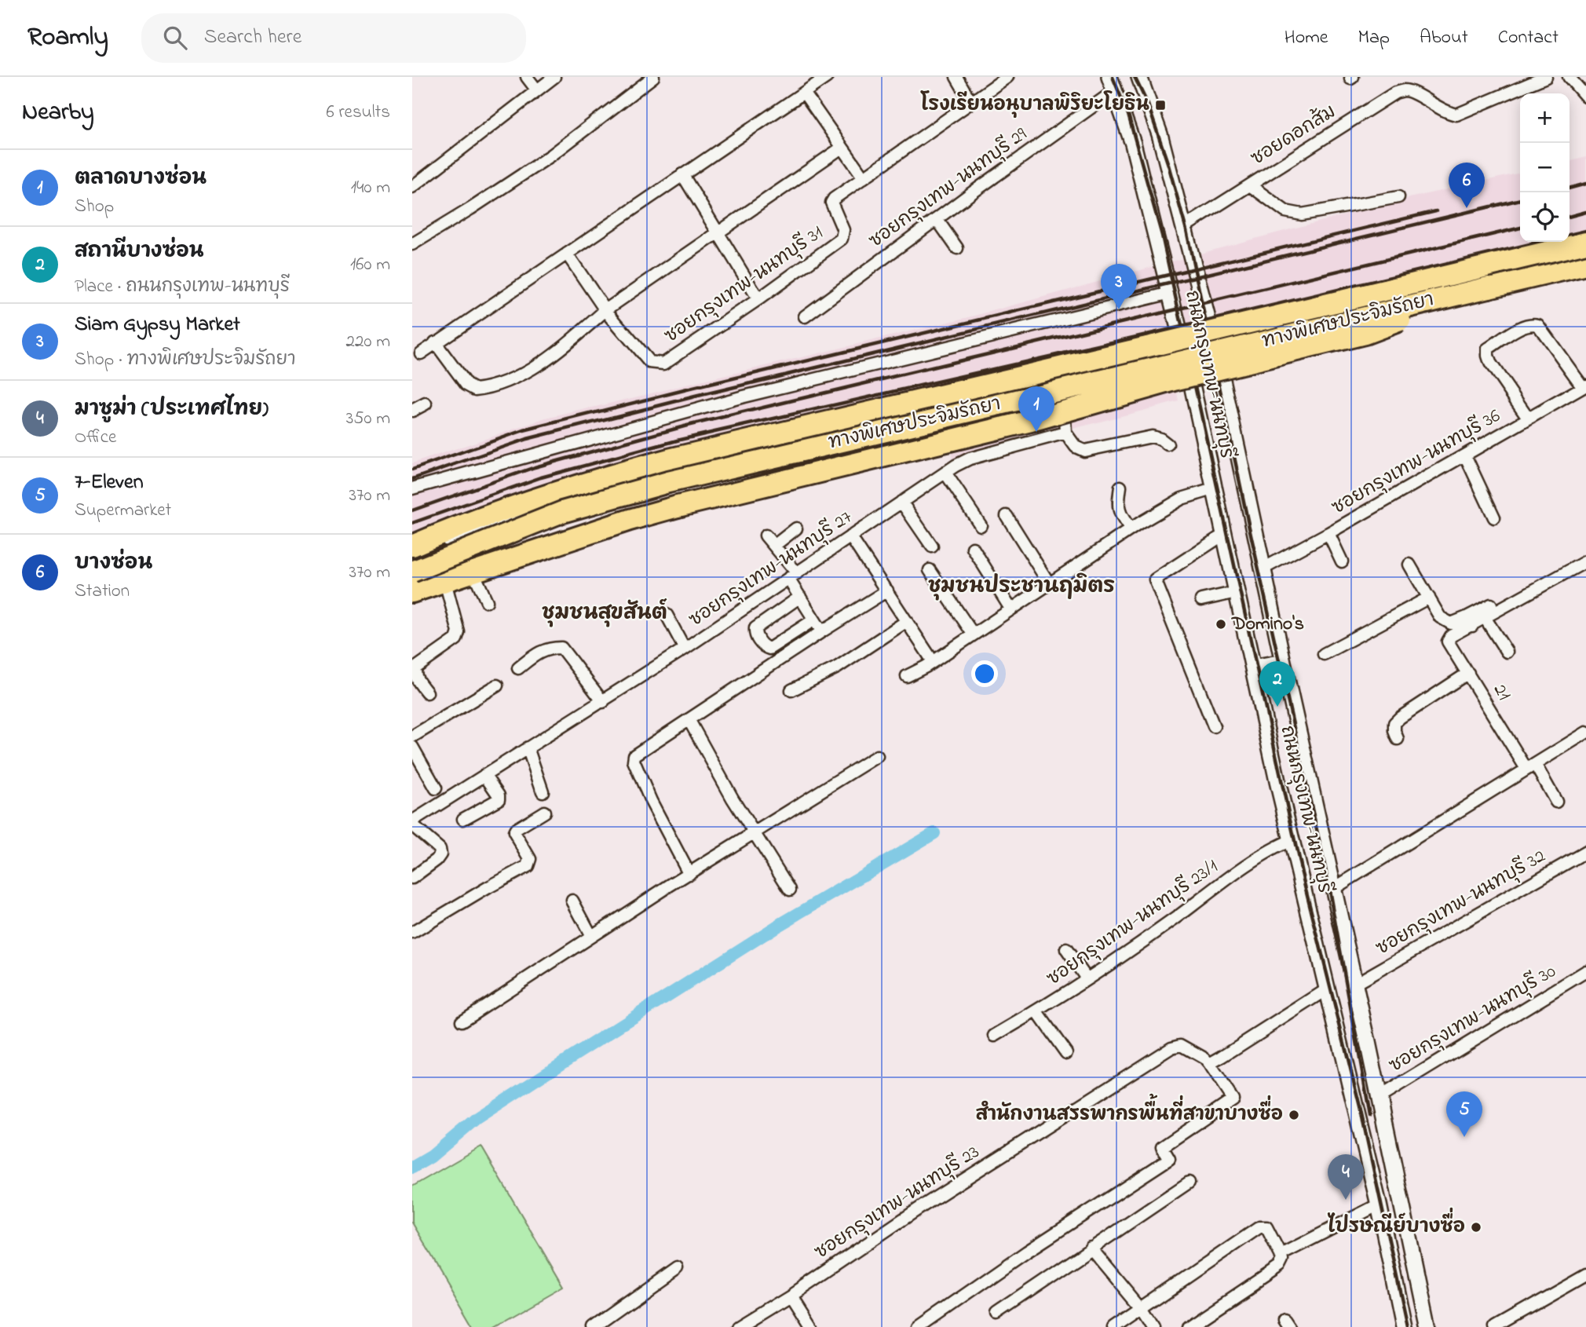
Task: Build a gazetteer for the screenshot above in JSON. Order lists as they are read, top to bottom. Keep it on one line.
{"streets":{"highway":["ทางพิเศษประจิมรัถยา"],"main road":["ถนนกรุงเทพ-นนทบุรี"],"street":["ซอยดอกส้ม","ซอยกรุงเทพ-นนทบุรี 29","ซอยกรุงเทพ-นนทบุรี 31","ซอยกรุงเทพ-นนทบุรี 36","ซอยกรุงเทพ-นนทบุรี 27","21","ซอยกรุงเทพ-นนทบุรี 32","ซอยกรุงเทพ-นนทบุรี 23/1","ซอยกรุงเทพ-นนทบุรี 30","ซอยกรุงเทพ-นนทบุรี 23"]},"crossings":[["ซอยดอกส้ม","ถนนกรุงเทพ-นนทบุรี"],["ซอยกรุงเทพ-นนทบุรี 29","ถนนกรุงเทพ-นนทบุรี"],["ถนนกรุงเทพ-นนทบุรี","ซอยกรุงเทพ-นนทบุรี 36"],["ถนนกรุงเทพ-นนทบุรี","ซอยกรุงเทพ-นนทบุรี 32"],["ถนนกรุงเทพ-นนทบุรี","ซอยกรุงเทพ-นนทบุรี 23/1"],["ถนนกรุงเทพ-นนทบุรี","ซอยกรุงเทพ-นนทบุรี 30"]],"districts":["ชุมชนประชานฤมิตร","ชุมชนสุขสันต์"],"places":{"transit":["โรงเรียนอนุบาลพิริยะโยธิน"],"other":["Domino's","สำนักงานสรรพากรพื้นที่สาขาบางซื่อ","ไปรษณีย์บางซื่อ"]},"page":{"header":"Roamly","search":"Search here","nav":["Home","Map","About","Contact"],"heading":["Nearby","6 results"],"map_buttons":["+","−"],"list":[{"mark":"1","name":"ตลาดบางซ่อน","note":"Shop","value":"140 m"},{"mark":"2","name":"สถานีบางซ่อน","note":"Place · ถนนกรุงเทพ-นนทบุรี","value":"160 m"},{"mark":"3","name":"Siam Gypsy Market","note":"Shop · ทางพิเศษประจิมรัถยา","value":"220 m"},{"mark":"4","name":"มาซูม่า (ประเทศไทย)","note":"Office","value":"350 m"},{"mark":"5","name":"7-Eleven","note":"Supermarket","value":"370 m"},{"mark":"6","name":"บางซ่อน","note":"Station","value":"370 m"}],"pins":["6","3","1","2","5","4"]}}
